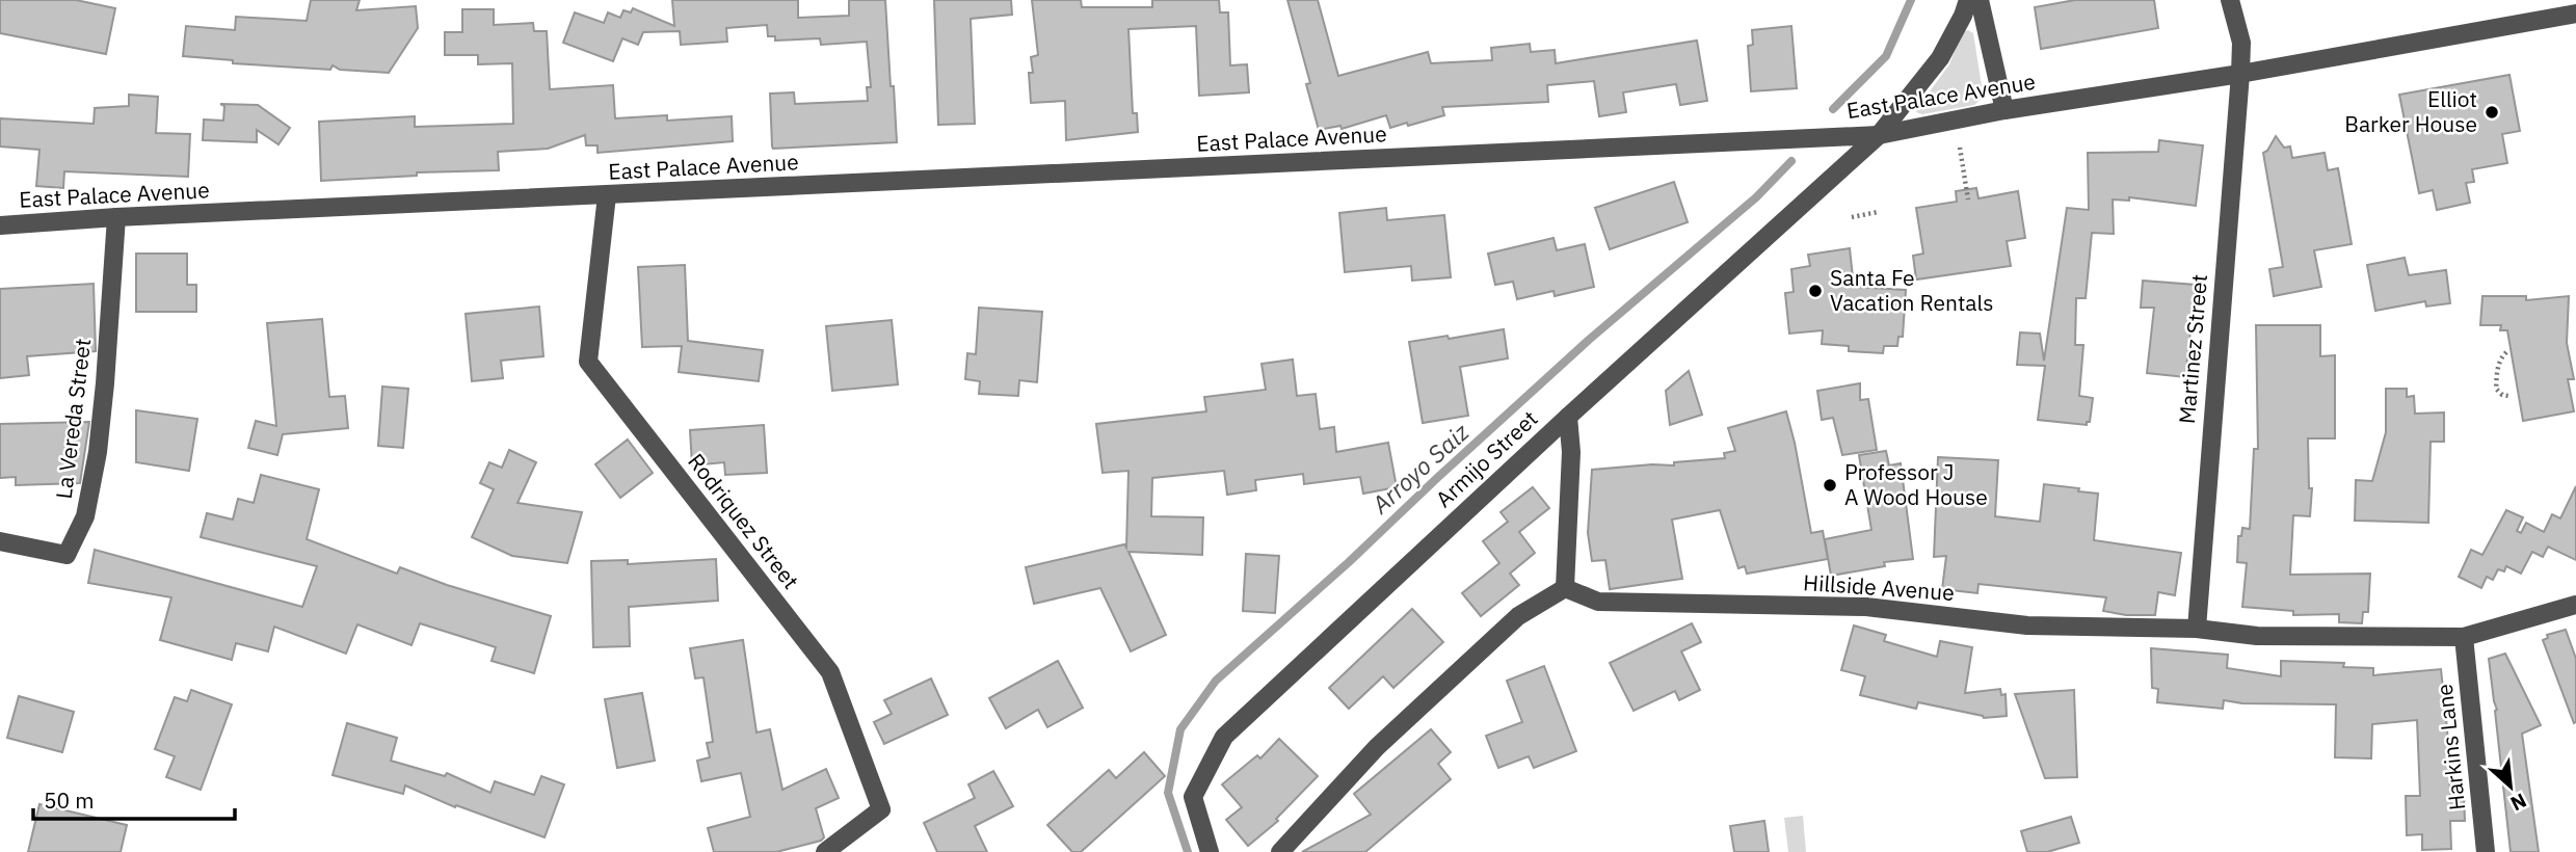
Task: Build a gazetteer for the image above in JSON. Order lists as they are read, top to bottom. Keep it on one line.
{"streets":{"street":["East Palace Avenue","Martinez Street","La Vereda Street","Armijo Street","Rodriquez Street","Hillside Avenue","Harkins Lane"]},"crossings":[["East Palace Avenue","Martinez Street"],["East Palace Avenue","La Vereda Street"],["East Palace Avenue","Armijo Street"],["East Palace Avenue","Rodriquez Street"],["Martinez Street","Hillside Avenue"],["Hillside Avenue","Harkins Lane"]],"water":["Arroyo Saiz"],"places":["Elliot Barker House","Santa Fe Vacation Rentals","Professor J A Wood House"],"scale_bar":"50 m","north":"bottom right"}
